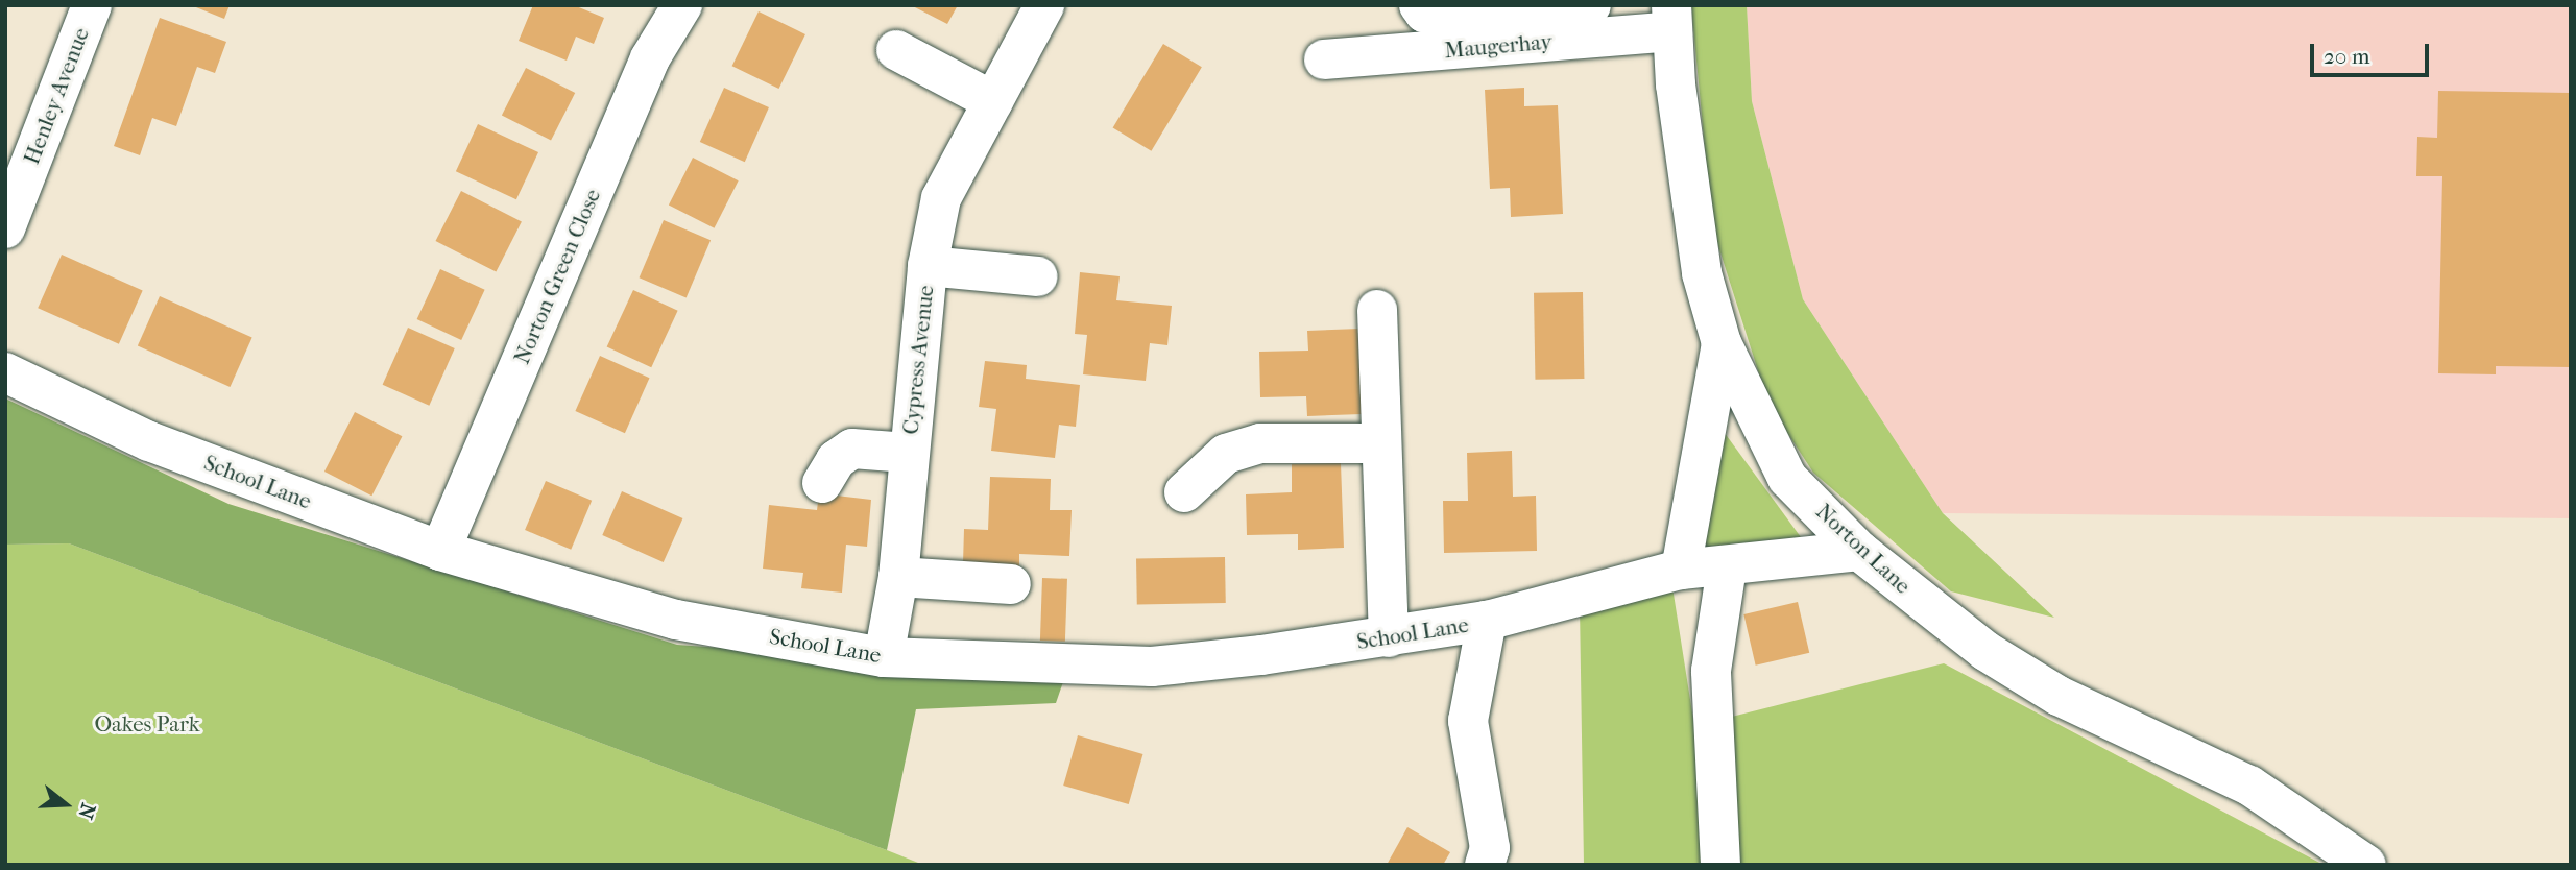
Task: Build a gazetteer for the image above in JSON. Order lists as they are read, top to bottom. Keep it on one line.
{"streets":{"street":["Maugerhay","Henley Avenue","Norton Green Close","Cypress Avenue","School Lane","Norton Lane"]},"crossings":[["Maugerhay","Norton Lane"],["Norton Green Close","School Lane"],["Cypress Avenue","School Lane"],["School Lane","Norton Lane"]],"parks":["Oakes Park"],"scale_bar":"20 m","north":"right"}
